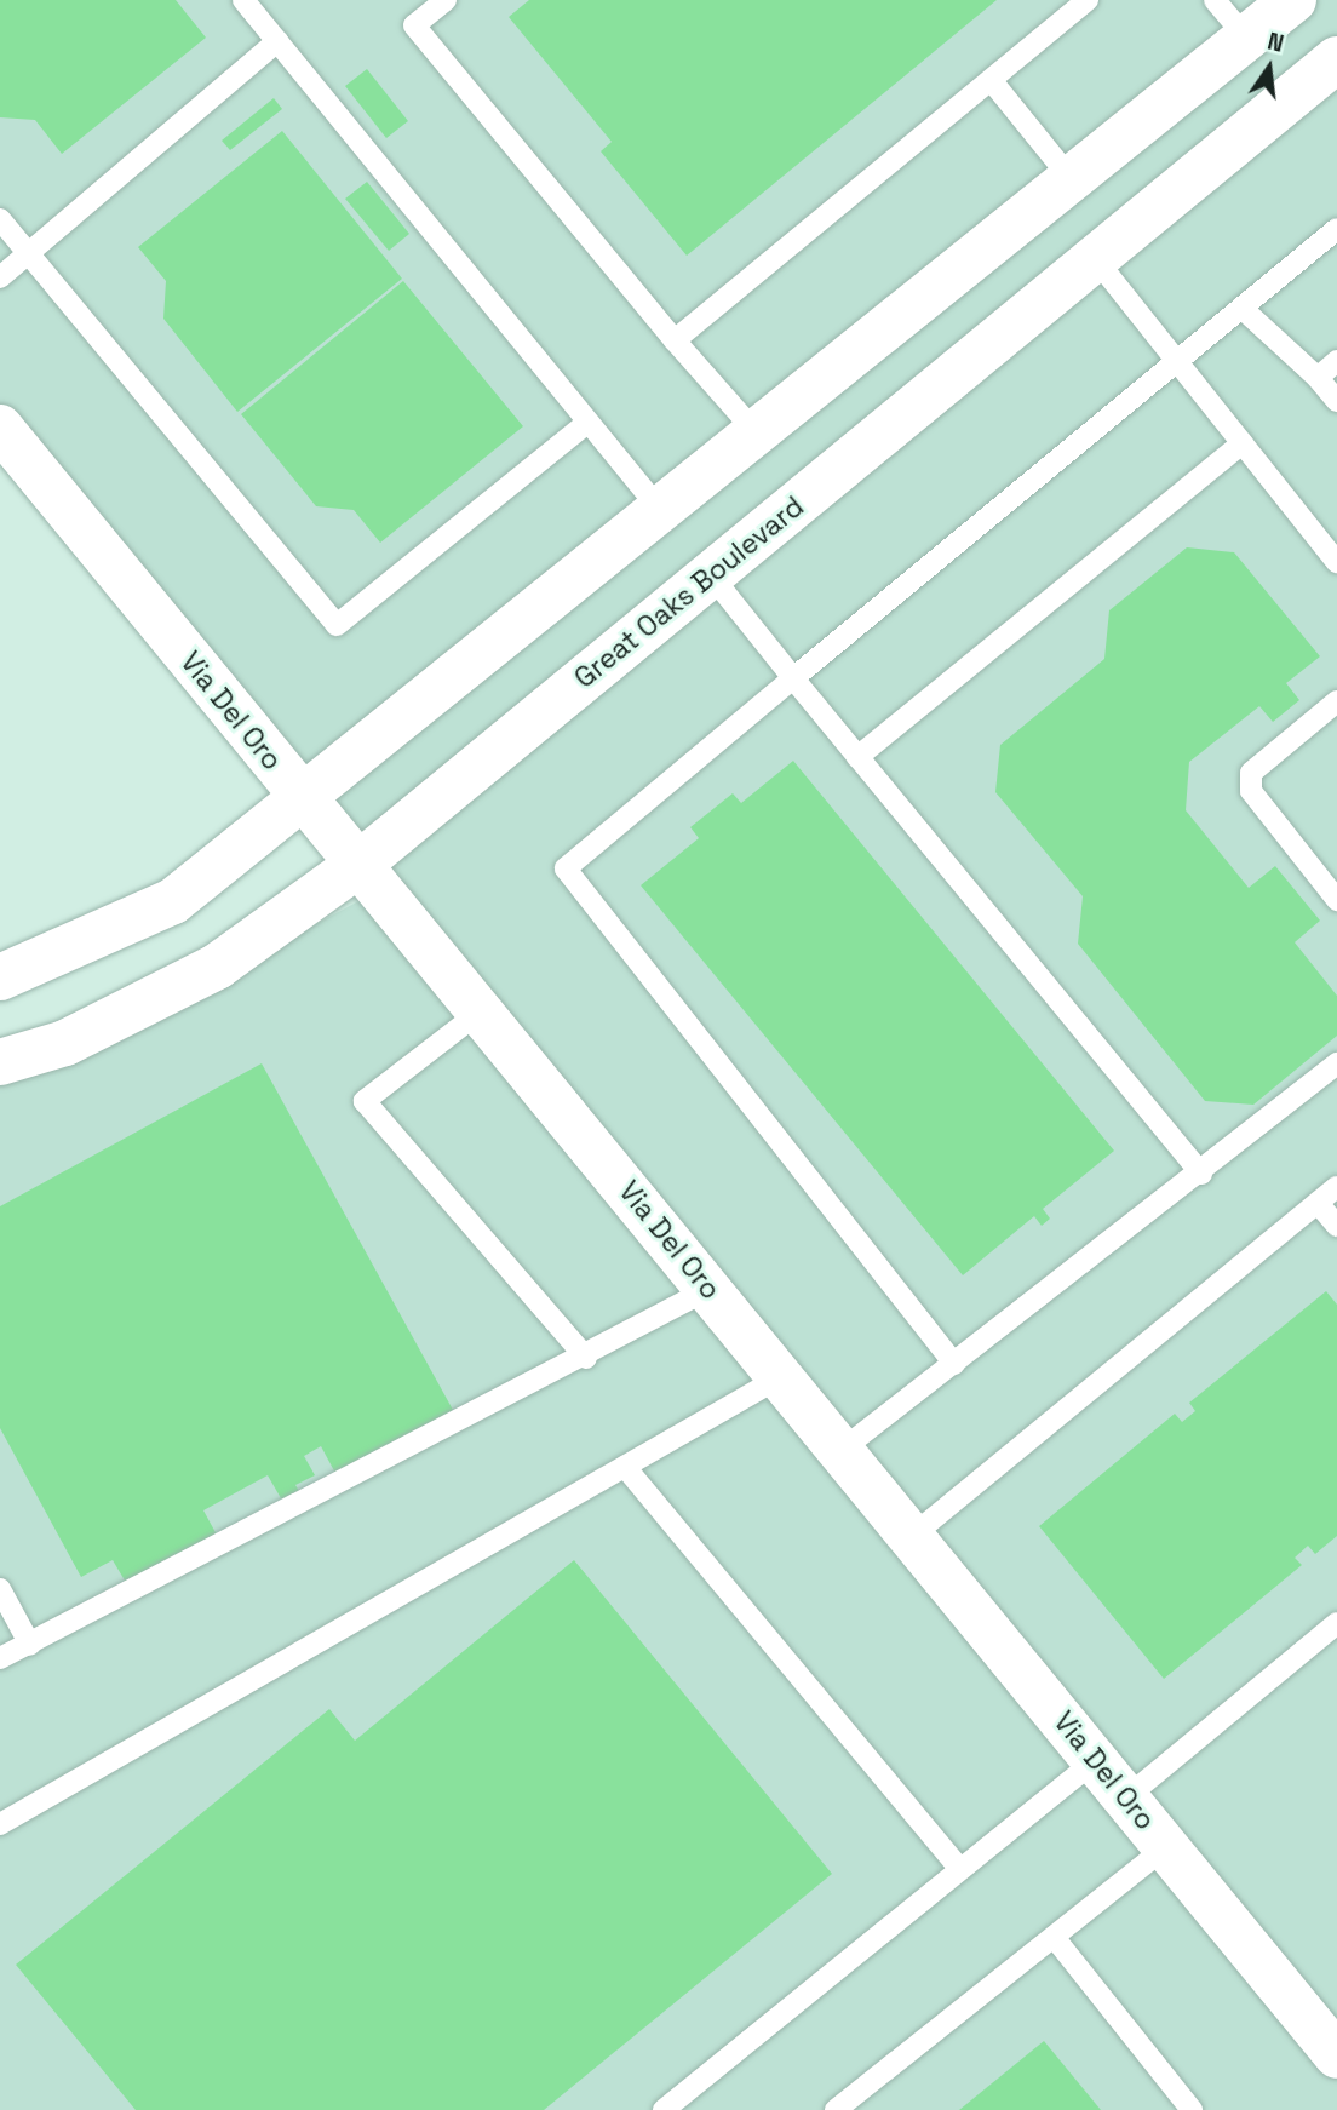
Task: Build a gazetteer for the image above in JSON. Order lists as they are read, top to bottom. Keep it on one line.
{"streets":{"main road":["Great Oaks Boulevard","Via Del Oro"]},"crossings":[["Great Oaks Boulevard","Via Del Oro"]],"north":"top"}
